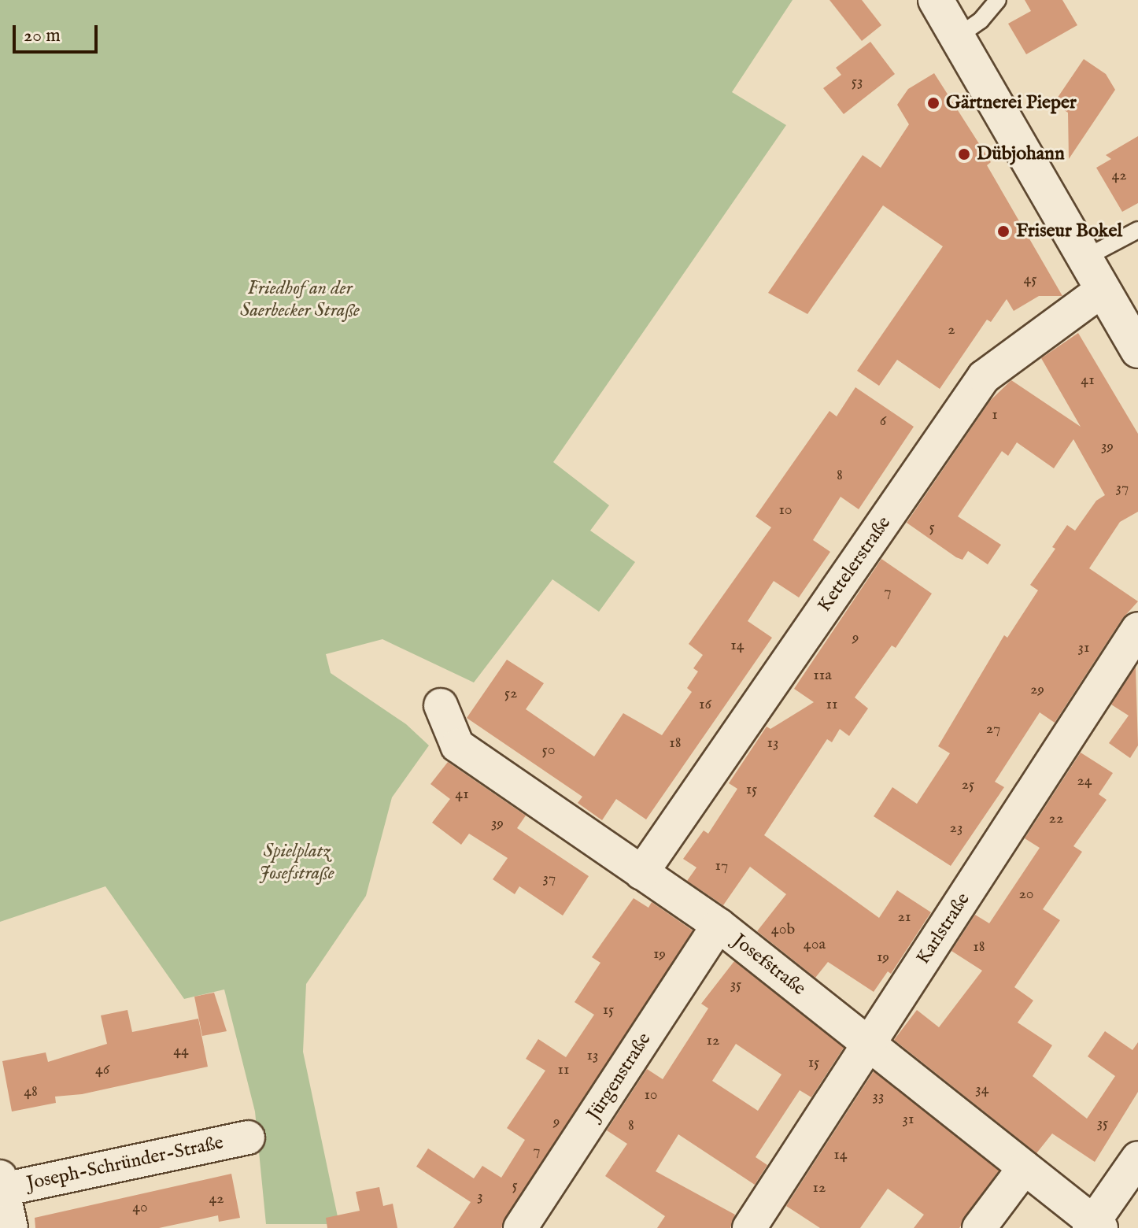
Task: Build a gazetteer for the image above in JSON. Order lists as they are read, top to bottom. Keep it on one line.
{"streets":{"street":["Kettelerstraße","Karlstraße","Josefstraße","Jürgenstraße","Joseph-Schründer-Straße"]},"crossings":[["Kettelerstraße","Josefstraße"],["Karlstraße","Josefstraße"],["Josefstraße","Jürgenstraße"]],"parks":["Friedhof an der Saerbecker Straße","Spielplatz Josefstraße"],"places":["Gärtnerei Pieper","Dübjohann","Friseur Bokel"],"house_numbers":["53","42","45","2","41","1","6","39","8","37","10","5","7","9","14","31","11a","29","52","16","11","27","18","13","50","24","25","15","41","22","39","23","17","37","20","21","40b","40a","18","19","19","35","15","12","44","13","15","46","11","34","48","10","33","31","9","35","8","7","14","5","12","3","42","40"],"scale_bar":"20 m"}
